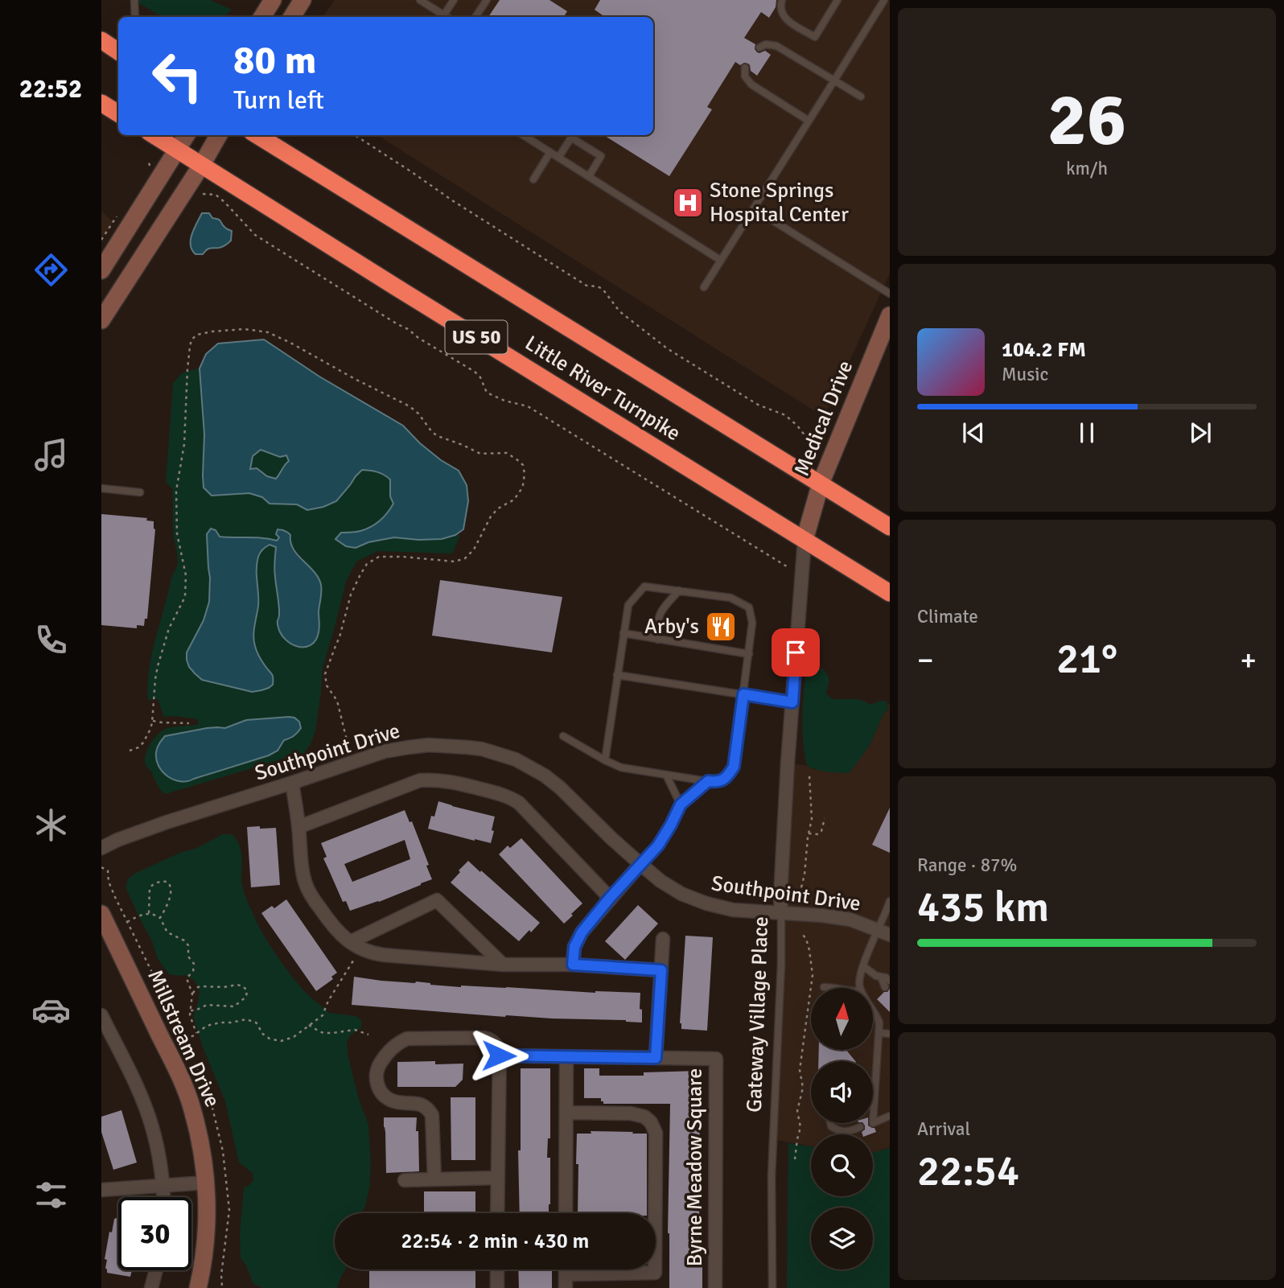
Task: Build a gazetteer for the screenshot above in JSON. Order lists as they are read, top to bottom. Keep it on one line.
{"streets":{"highway":["US 50","Little River Turnpike"],"street":["Medical Drive","Southpoint Drive","Gateway Village Place","Millstream Drive","Byrne Meadow Square"]},"crossings":[["Little River Turnpike","Medical Drive"],["Little River Turnpike","Gateway Village Place"],["Medical Drive","Gateway Village Place"],["Southpoint Drive","Gateway Village Place"]],"places":{"hospital":["Stone Springs Hospital Center"],"restaurant":["Arby's"]},"north":"top","page":{"tabs":"22:52","tile":[["26","km/h"],"Climate",["Range · 87%","435 km"],["Arrival","22:54"]],"turn":["80 m","Turn left"],"song":["104.2 FM","Music"],"heat":["−","21°","+"],"limit":"30","trip":"22:54 · 2 min · 430 m"}}
